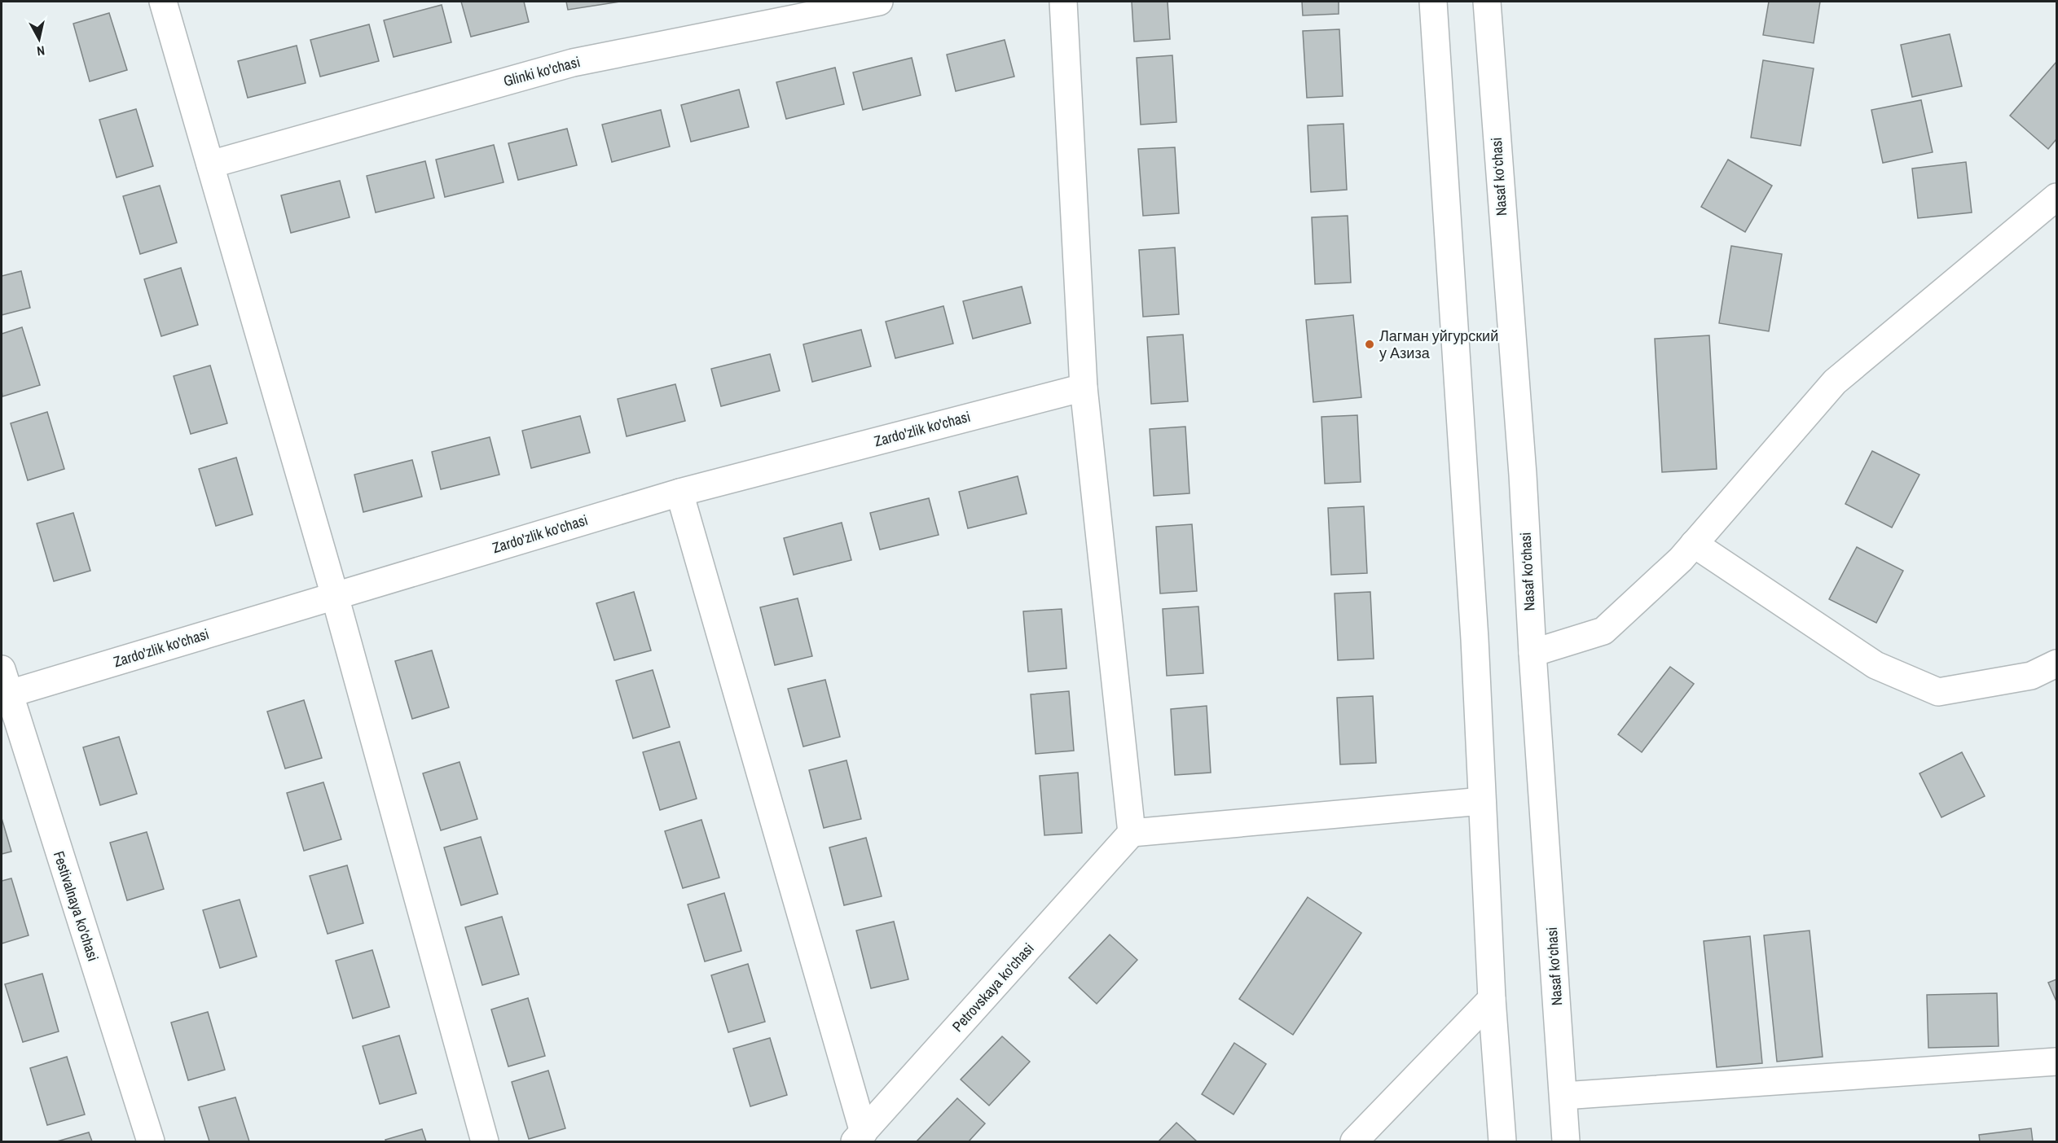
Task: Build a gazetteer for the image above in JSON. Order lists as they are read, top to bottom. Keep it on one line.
{"streets":{"street":["Glinki ko'chasi","Nasaf ko‘chasi","Zardo'zlik ko'chasi","Festivalnaya ko'chasi","Petrovskaya ko'chasi"]},"crossings":[["Zardo'zlik ko'chasi","Festivalnaya ko'chasi"]],"places":["Лагман уйгурский у Азиза"],"north":"bottom"}
